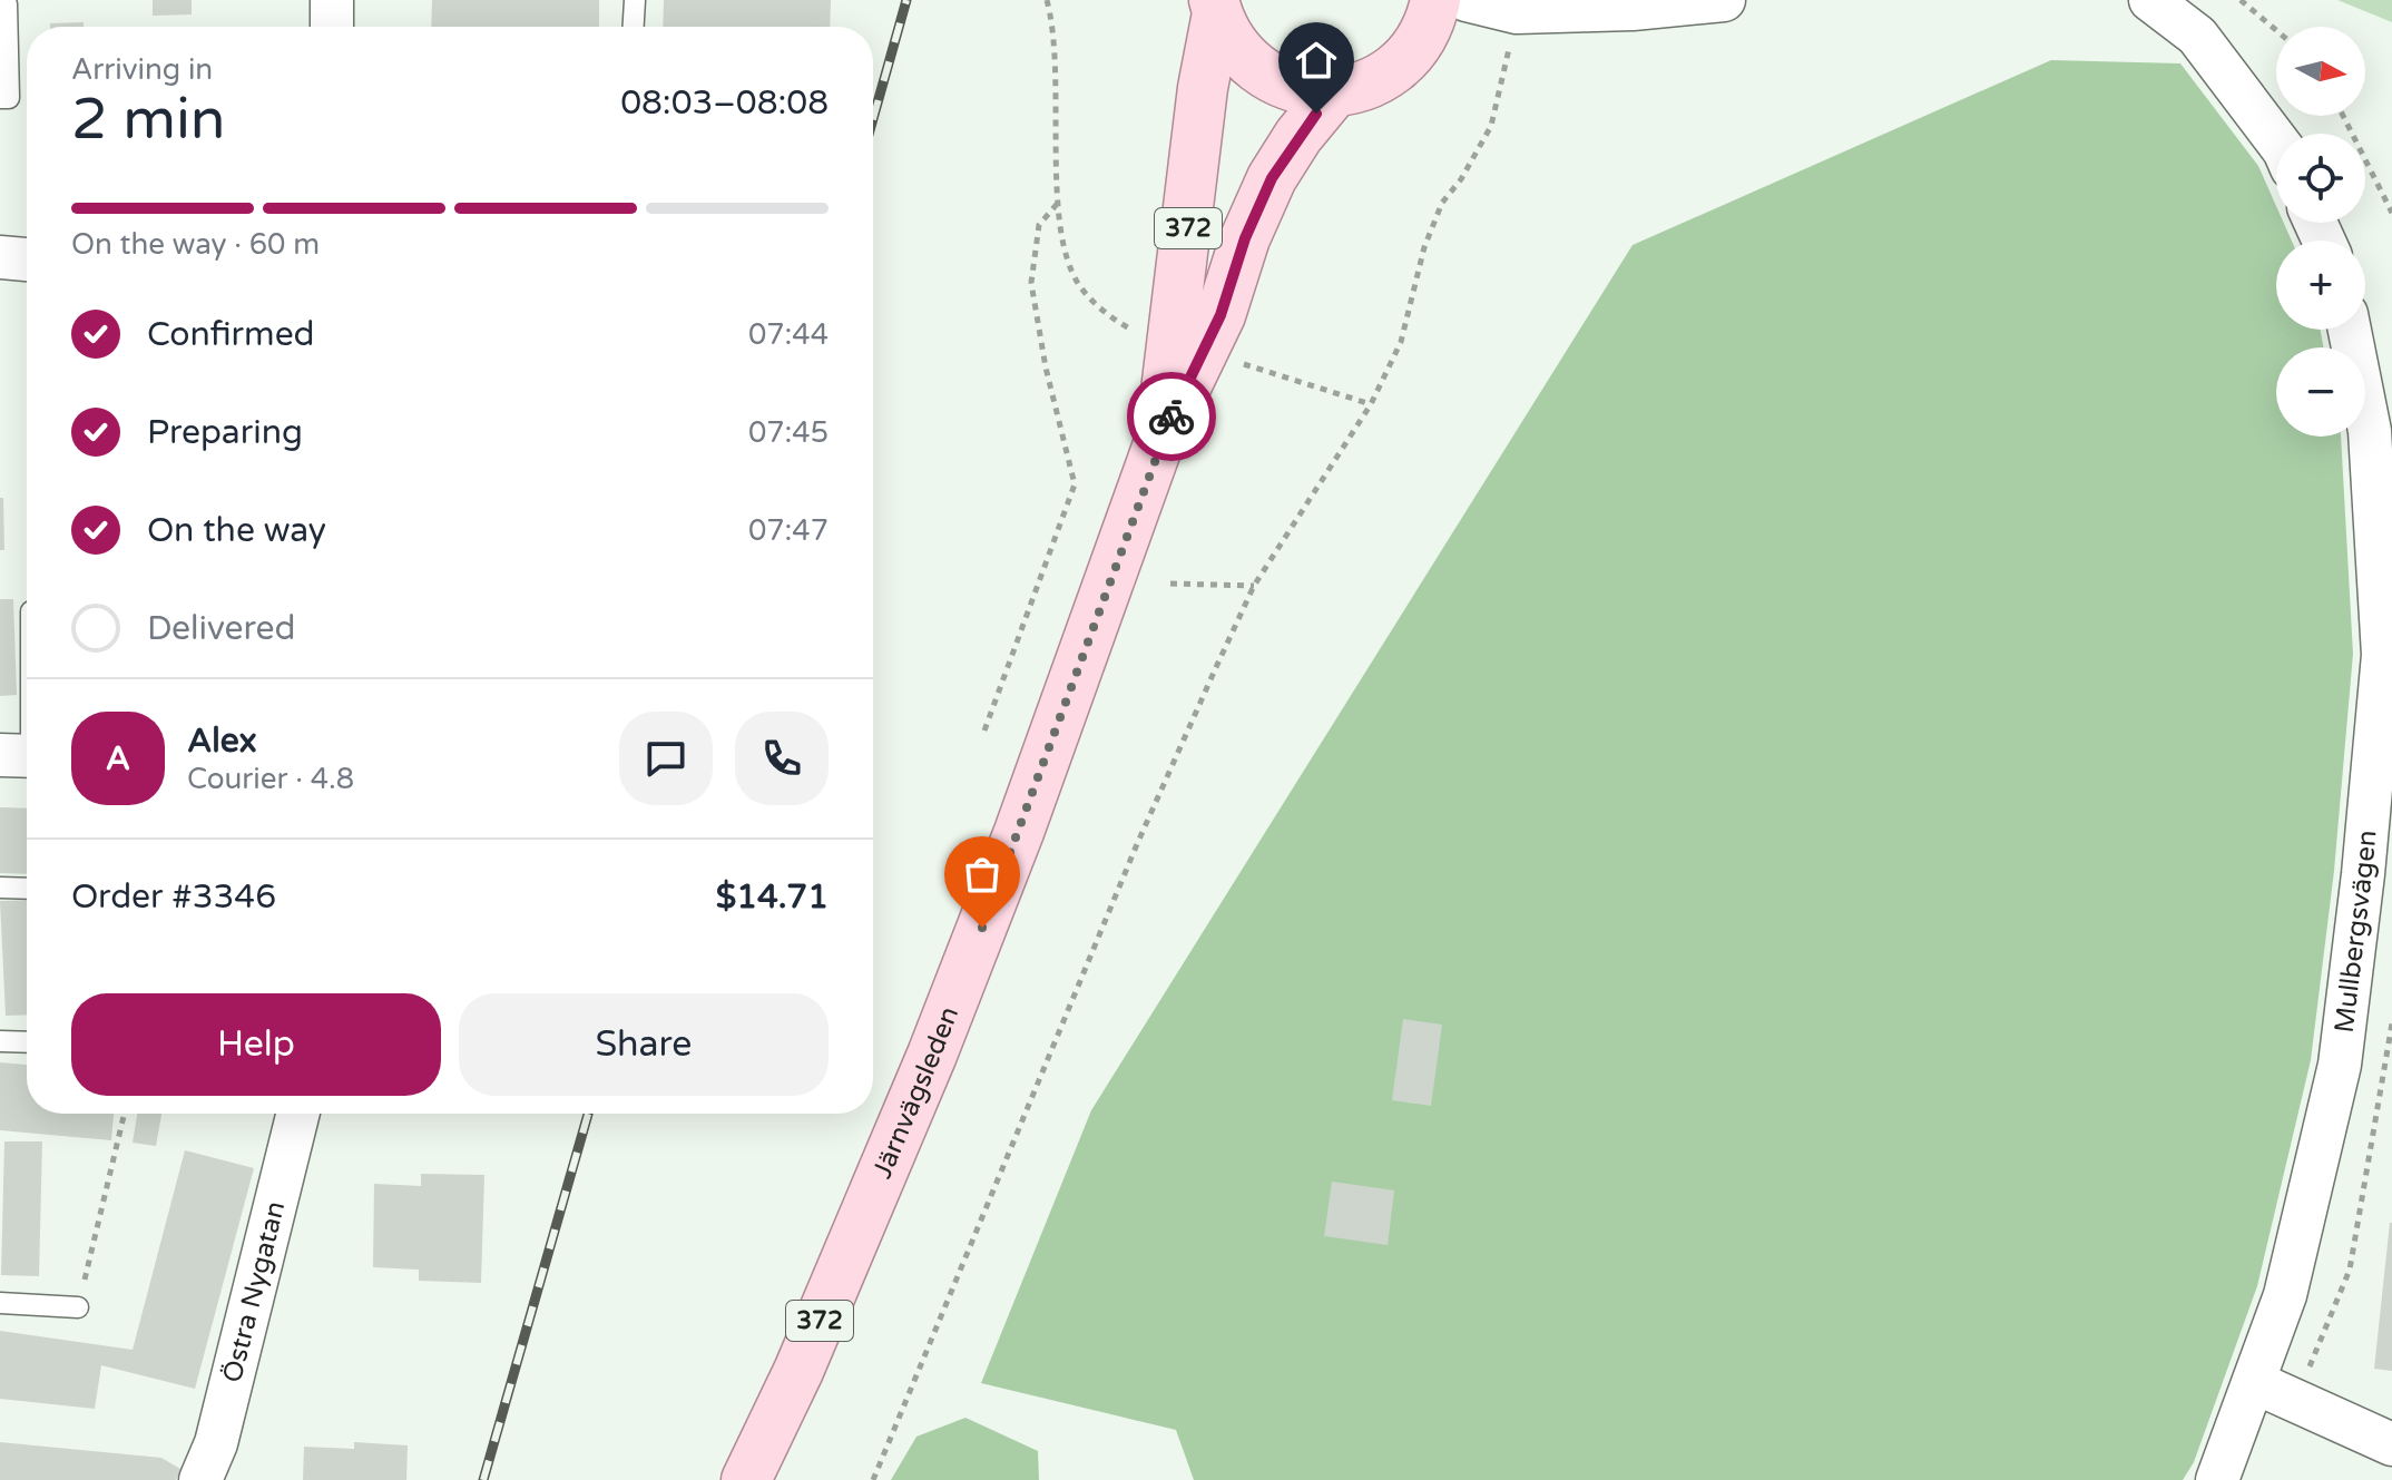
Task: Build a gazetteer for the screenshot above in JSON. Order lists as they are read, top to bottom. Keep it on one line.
{"streets":{"main road":["372","Järnvägsleden"],"street":["Mullbergsvägen","Östra Nygatan"]},"crossings":[["372","Järnvägsleden"]],"north":"right","page":{"map_buttons":["+","−"],"heading":["2 min","Arriving in","08:03–08:08"],"panel":["Alex","Courier · 4.8","Order #3346","$14.71"],"bar":"On the way · 60 m","list":[["Confirmed","07:44"],["Preparing","07:45"],["On the way","07:47"],"Delivered"],"round":"A","buttons":["Help","Share"]}}
